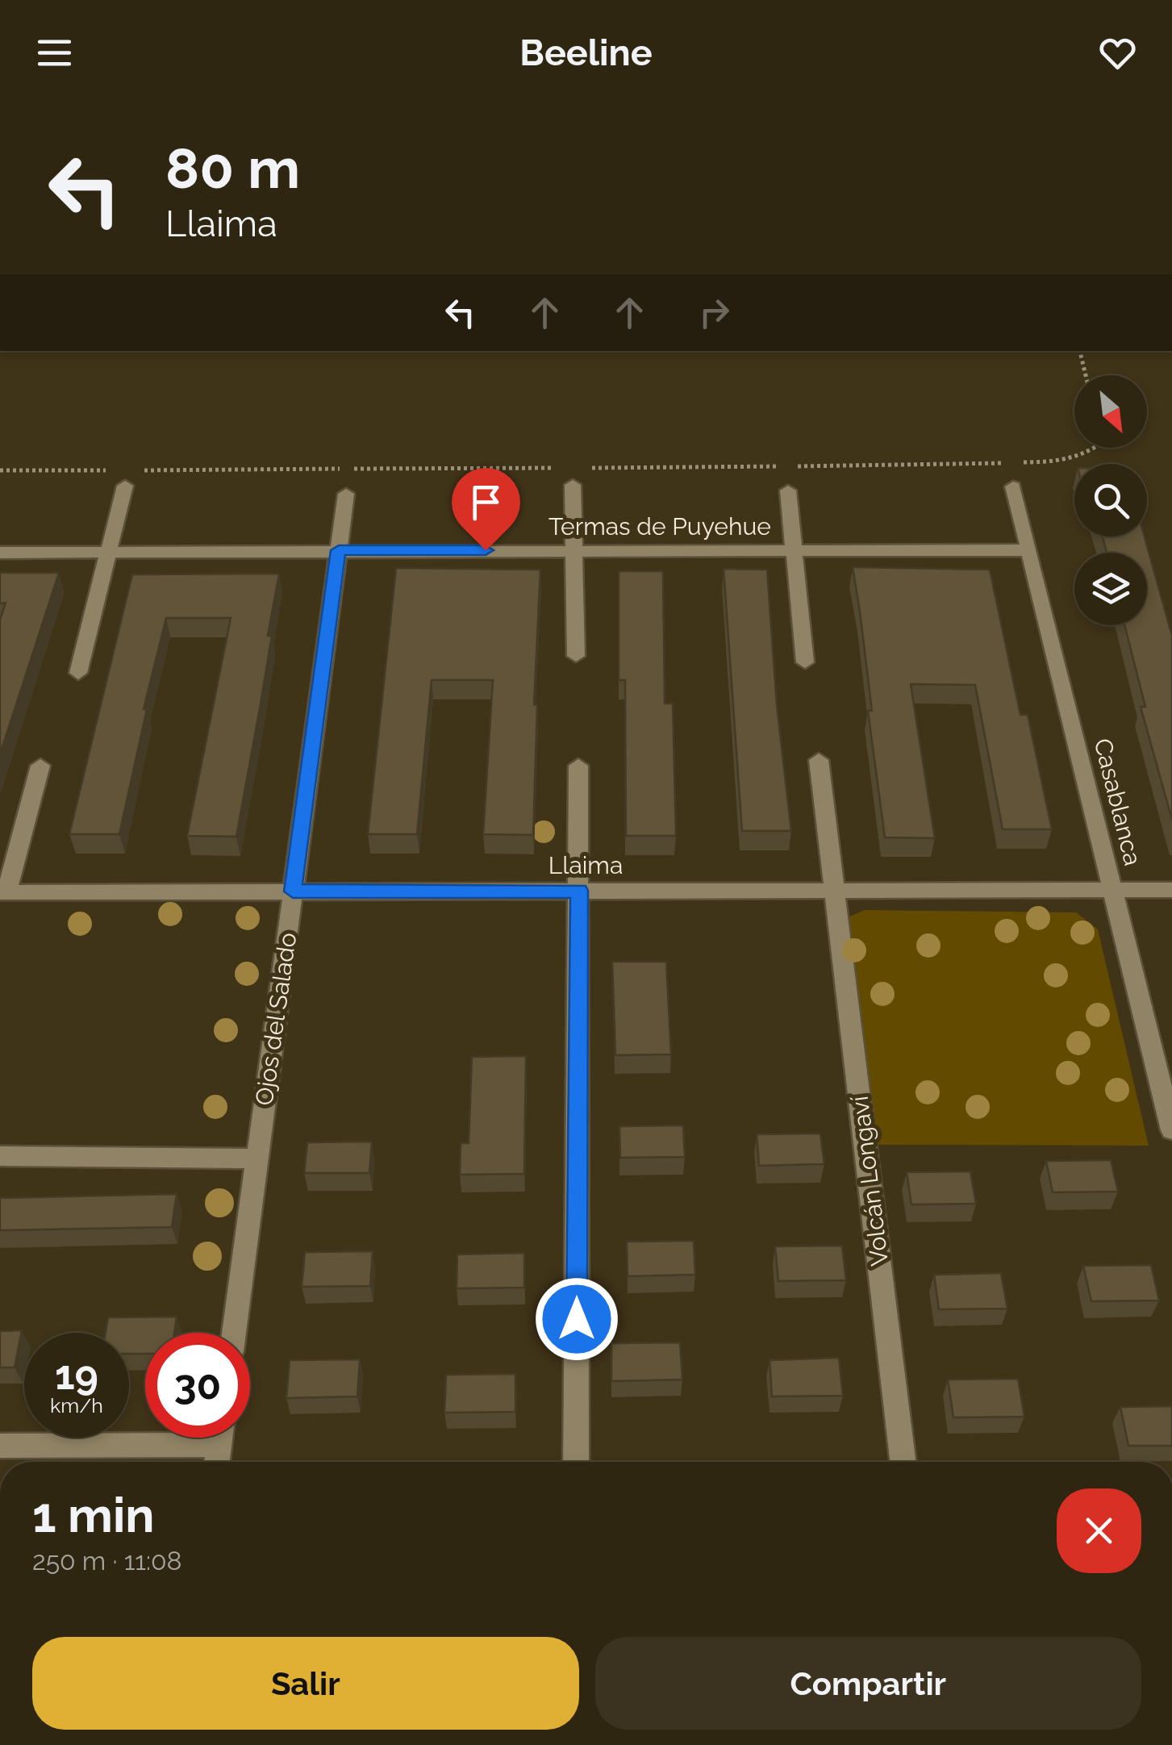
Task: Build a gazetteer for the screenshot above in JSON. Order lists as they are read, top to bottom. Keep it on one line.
{"streets":{"street":["Termas de Puyehue","Casablanca","Llaima","Ojos del Salado","Volcán Longaví"]},"crossings":[["Termas de Puyehue","Casablanca"],["Termas de Puyehue","Ojos del Salado"],["Casablanca","Llaima"],["Llaima","Ojos del Salado"],["Llaima","Volcán Longaví"]],"north":"bottom right","page":{"header":"Beeline","turn":["80 m","Llaima"],"speed":"19 km/h","limit":"30","heading":["1 min","250 m · 11:08"],"buttons":["Salir","Compartir"]}}
